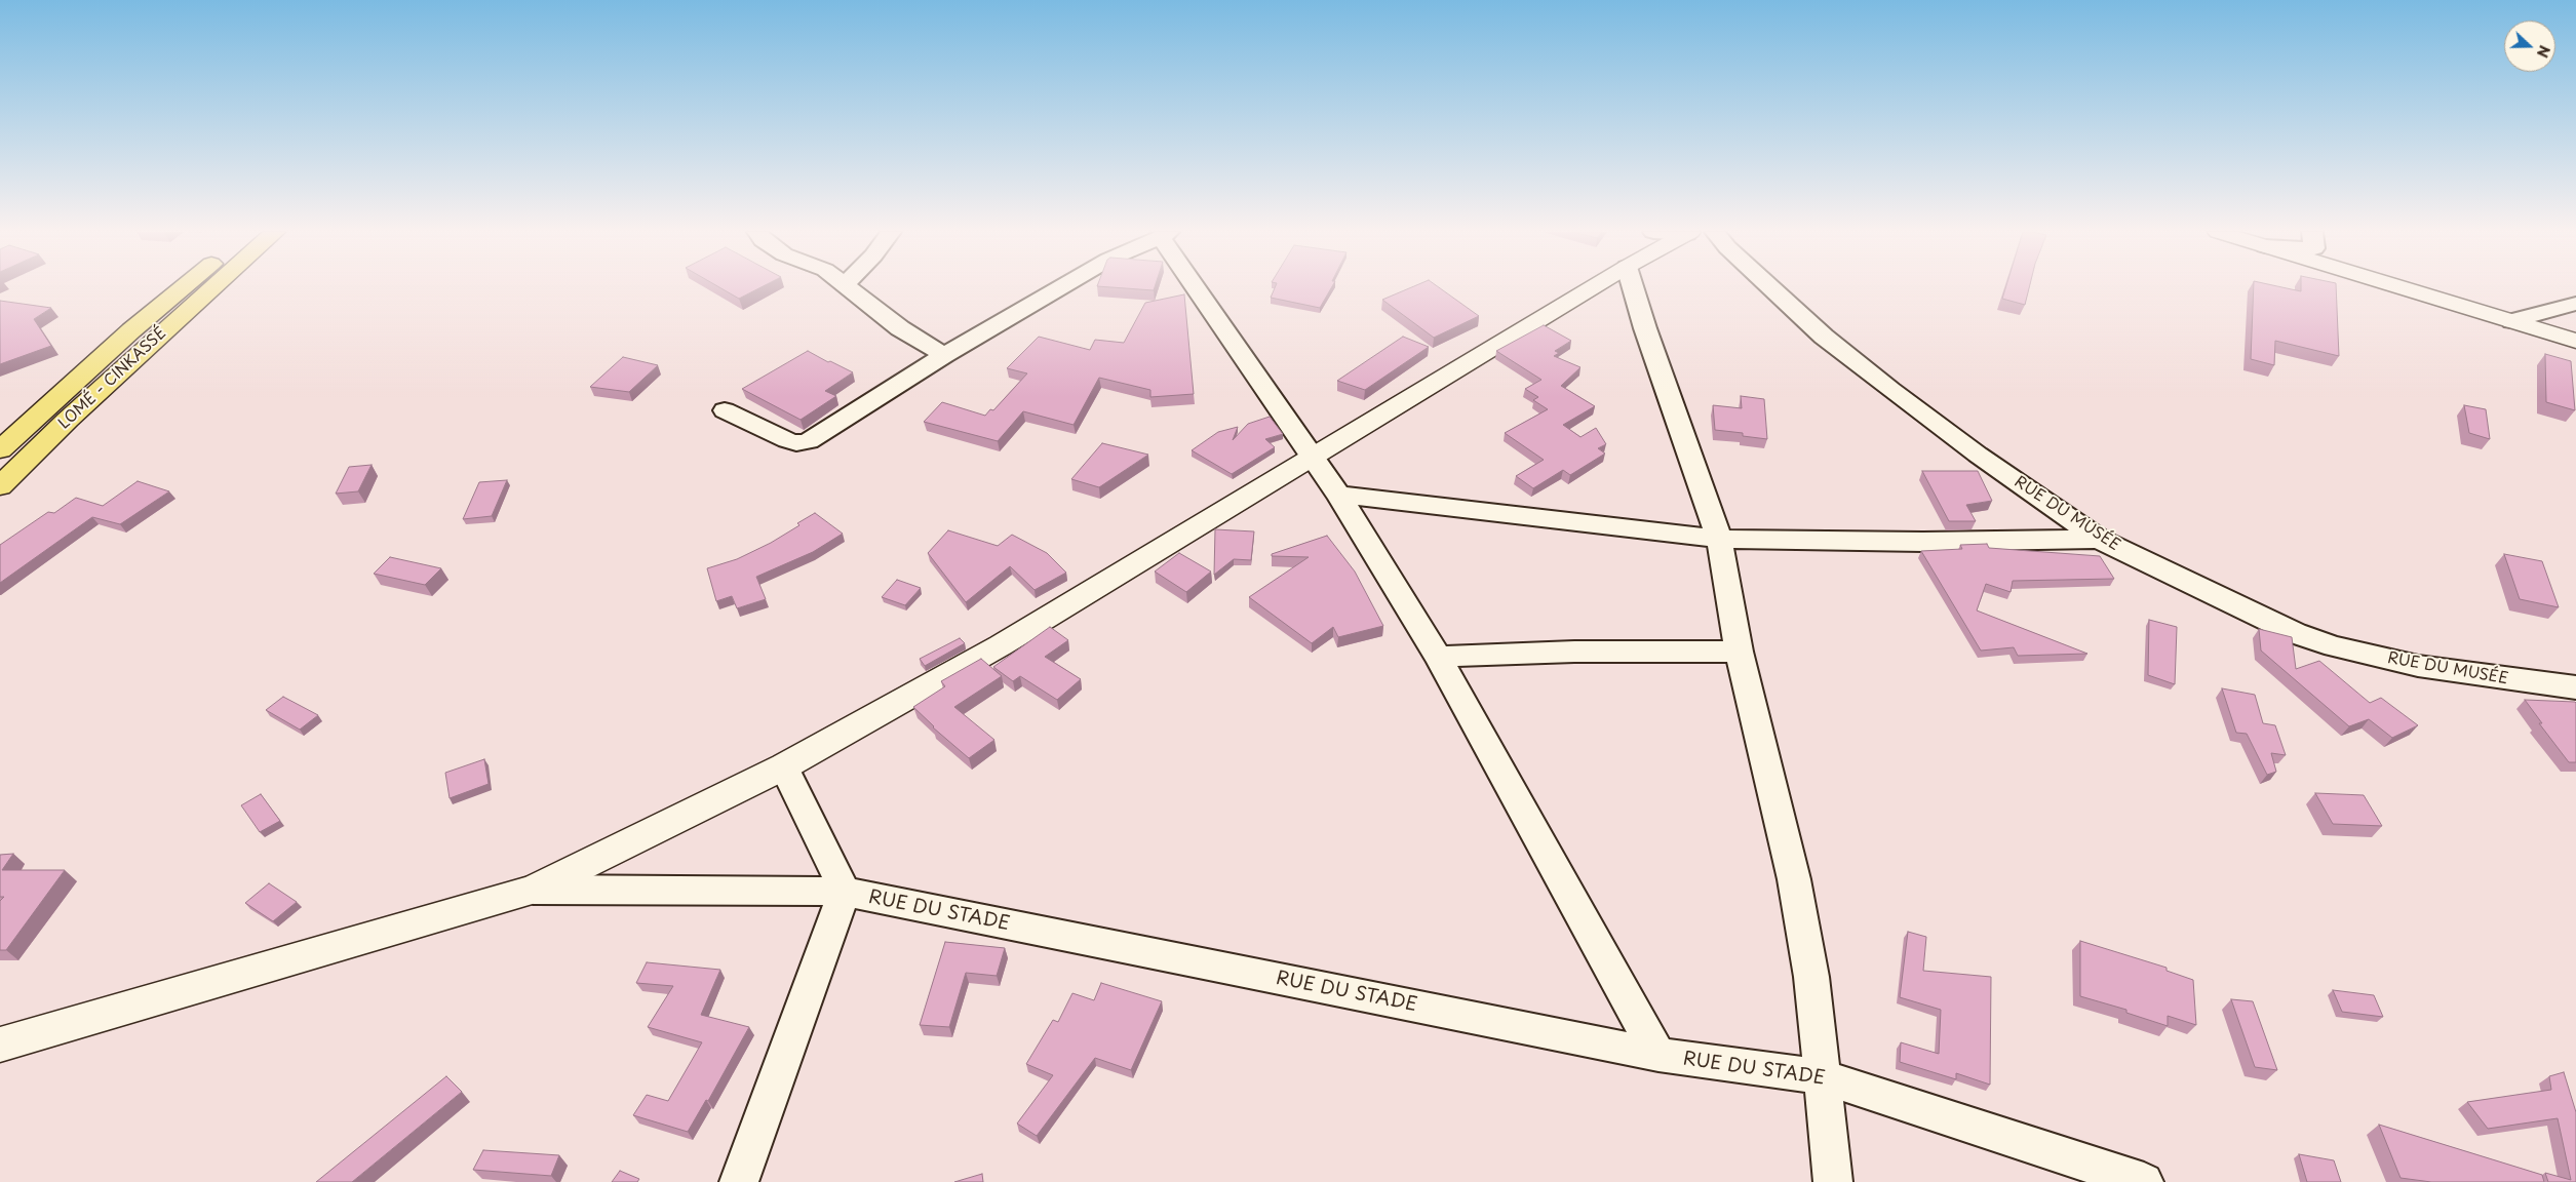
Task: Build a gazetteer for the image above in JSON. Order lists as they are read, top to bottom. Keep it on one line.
{"streets":{"highway":["LOMÉ - CINKASSÉ"],"street":["RUE DU MUSÉE","RUE DU STADE"]},"north":"right"}
